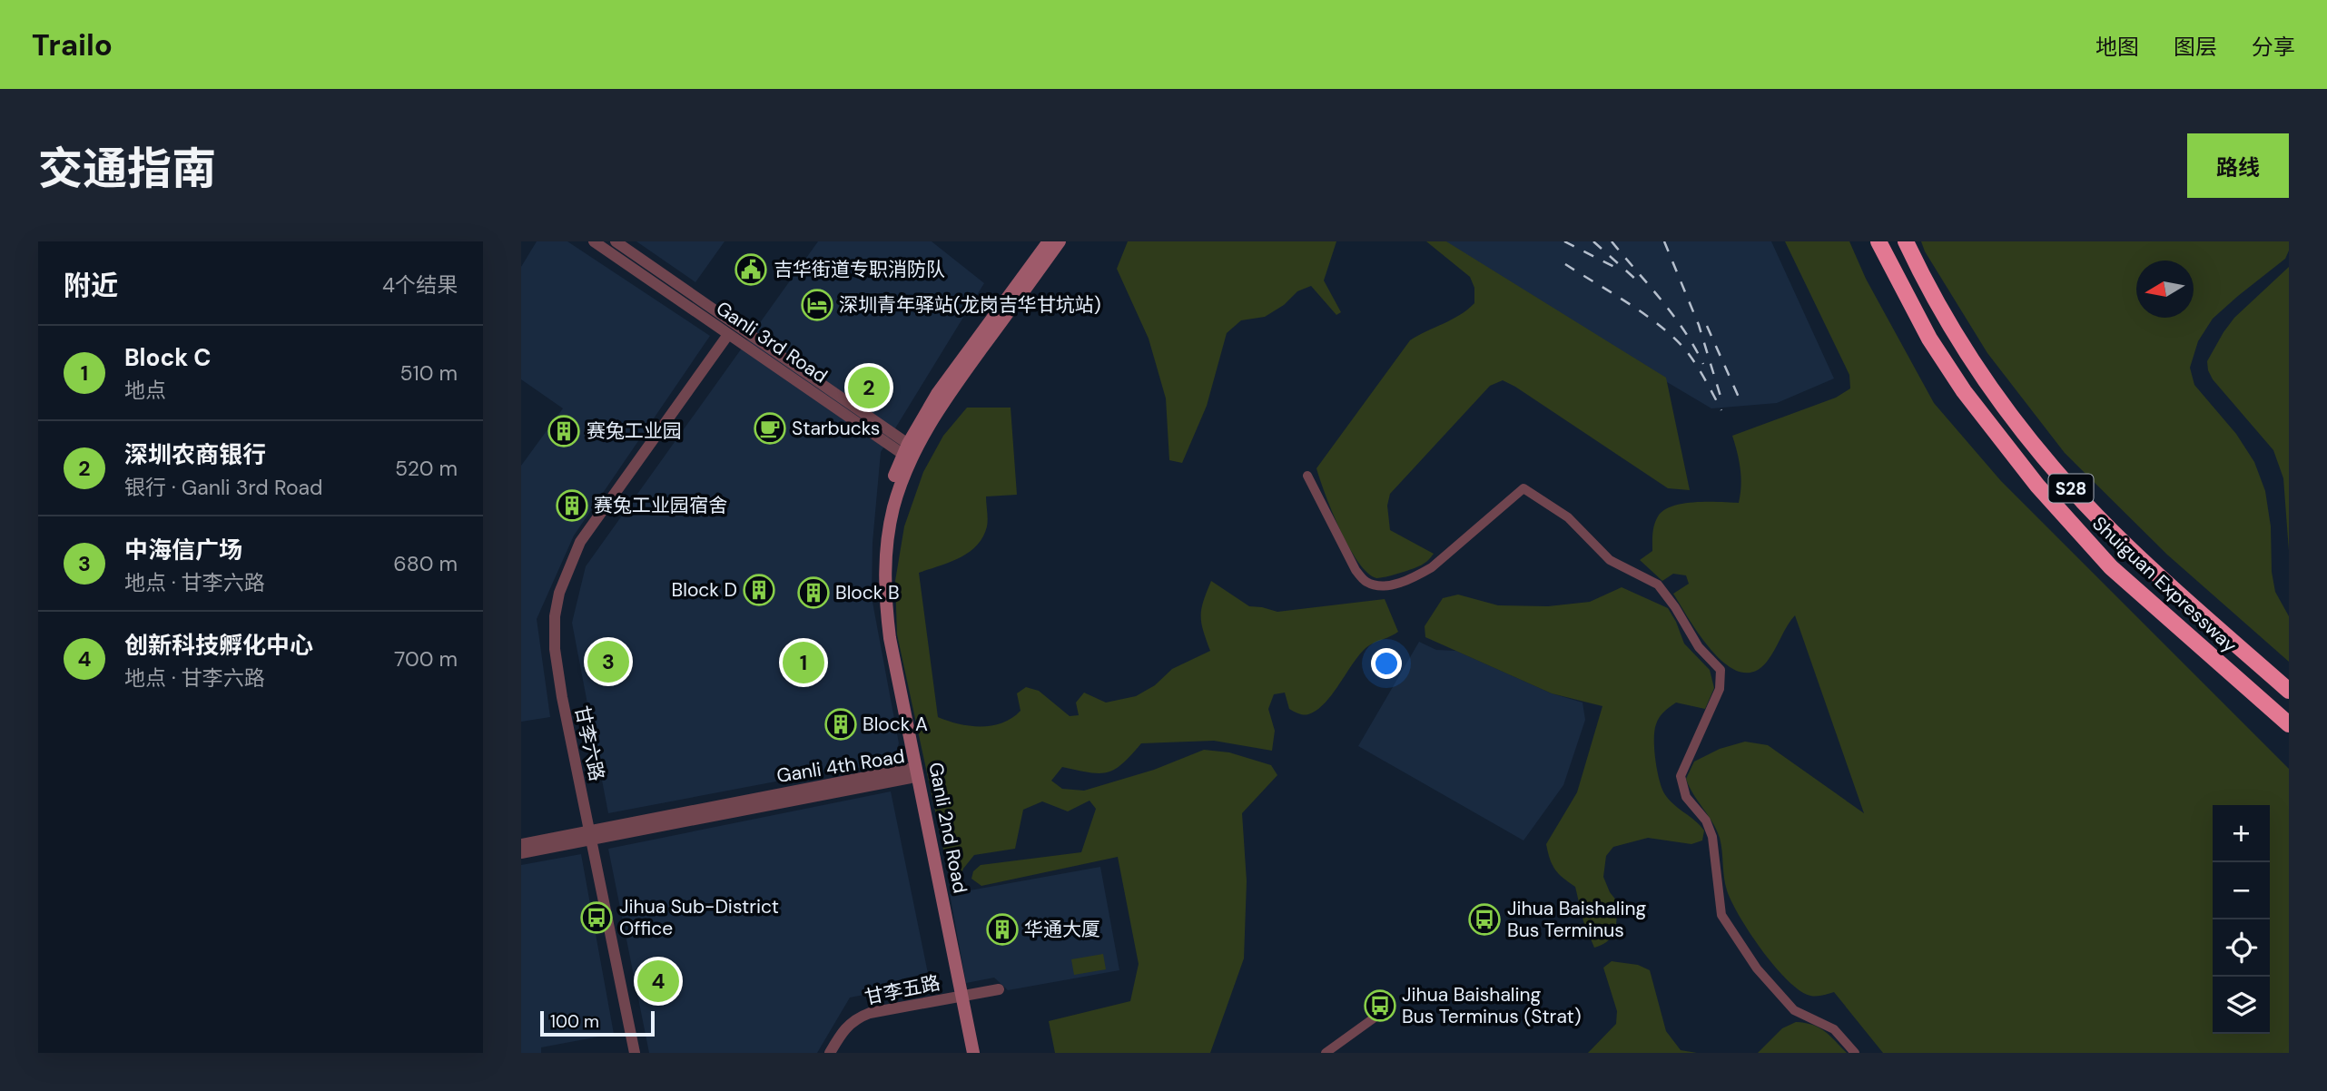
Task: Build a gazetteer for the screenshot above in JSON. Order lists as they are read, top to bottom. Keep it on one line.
{"streets":{"highway":["S28","Shuiguan Expressway"],"main road":["Ganli 2nd Road"],"street":["Ganli 3rd Road","甘李六路","Ganli 4th Road","甘李五路"]},"crossings":[["Ganli 3rd Road","Ganli 2nd Road"],["甘李六路","Ganli 4th Road"],["Ganli 4th Road","Ganli 2nd Road"],["Ganli 2nd Road","甘李五路"]],"places":{"public building":["吉华街道专职消防队"],"hotel":["深圳青年驿站(龙岗吉华甘坑站)"],"cafe":["Starbucks"],"building":["赛兔工业园","赛兔工业园宿舍","Block D","Block B","Block A","华通大厦"],"bus stop":["Jihua Sub-District Office","Jihua Baishaling Bus Terminus","Jihua Baishaling Bus Terminus (Strat)"]},"scale_bar":"100 m","north":"left","page":{"header":"Trailo","nav":["地图","图层","分享"],"title":"交通指南","buttons":"路线","heading":["附近","4个结果"],"list":[{"mark":"1","name":"Block C","note":"地点","value":"510 m"},{"mark":"2","name":"深圳农商银行","note":"银行 · Ganli 3rd Road","value":"520 m"},{"mark":"3","name":"中海信广场","note":"地点 · 甘李六路","value":"680 m"},{"mark":"4","name":"创新科技孵化中心","note":"地点 · 甘李六路","value":"700 m"}],"pins":["2","3","1","4"],"map_buttons":["+","−"],"scale":"100 m"}}
